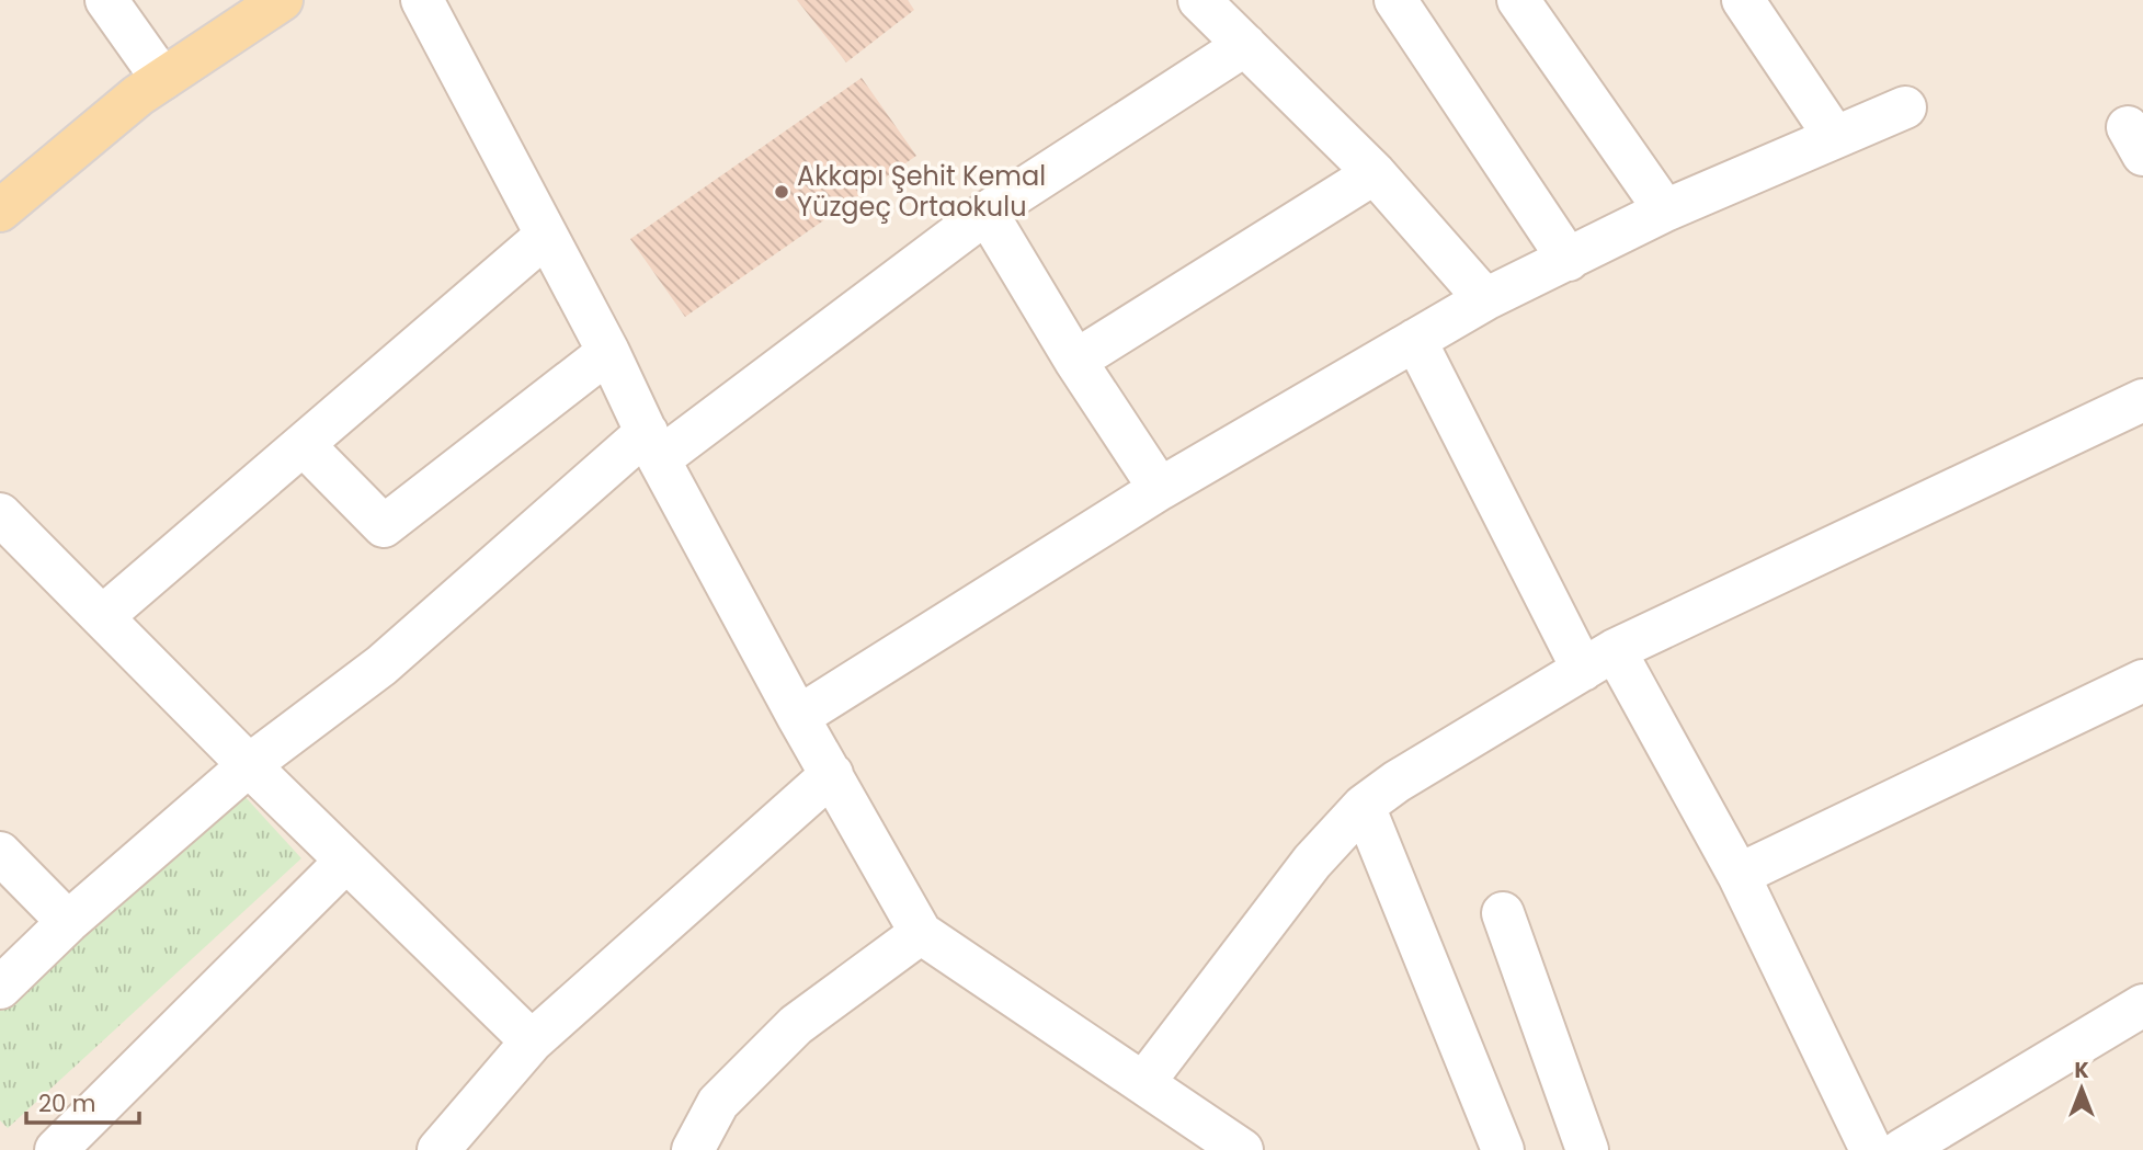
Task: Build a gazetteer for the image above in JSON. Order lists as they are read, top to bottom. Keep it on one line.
{"places":["Akkapı Şehit Kemal Yüzgeç Ortaokulu"],"scale_bar":"20 m","north":"top"}
